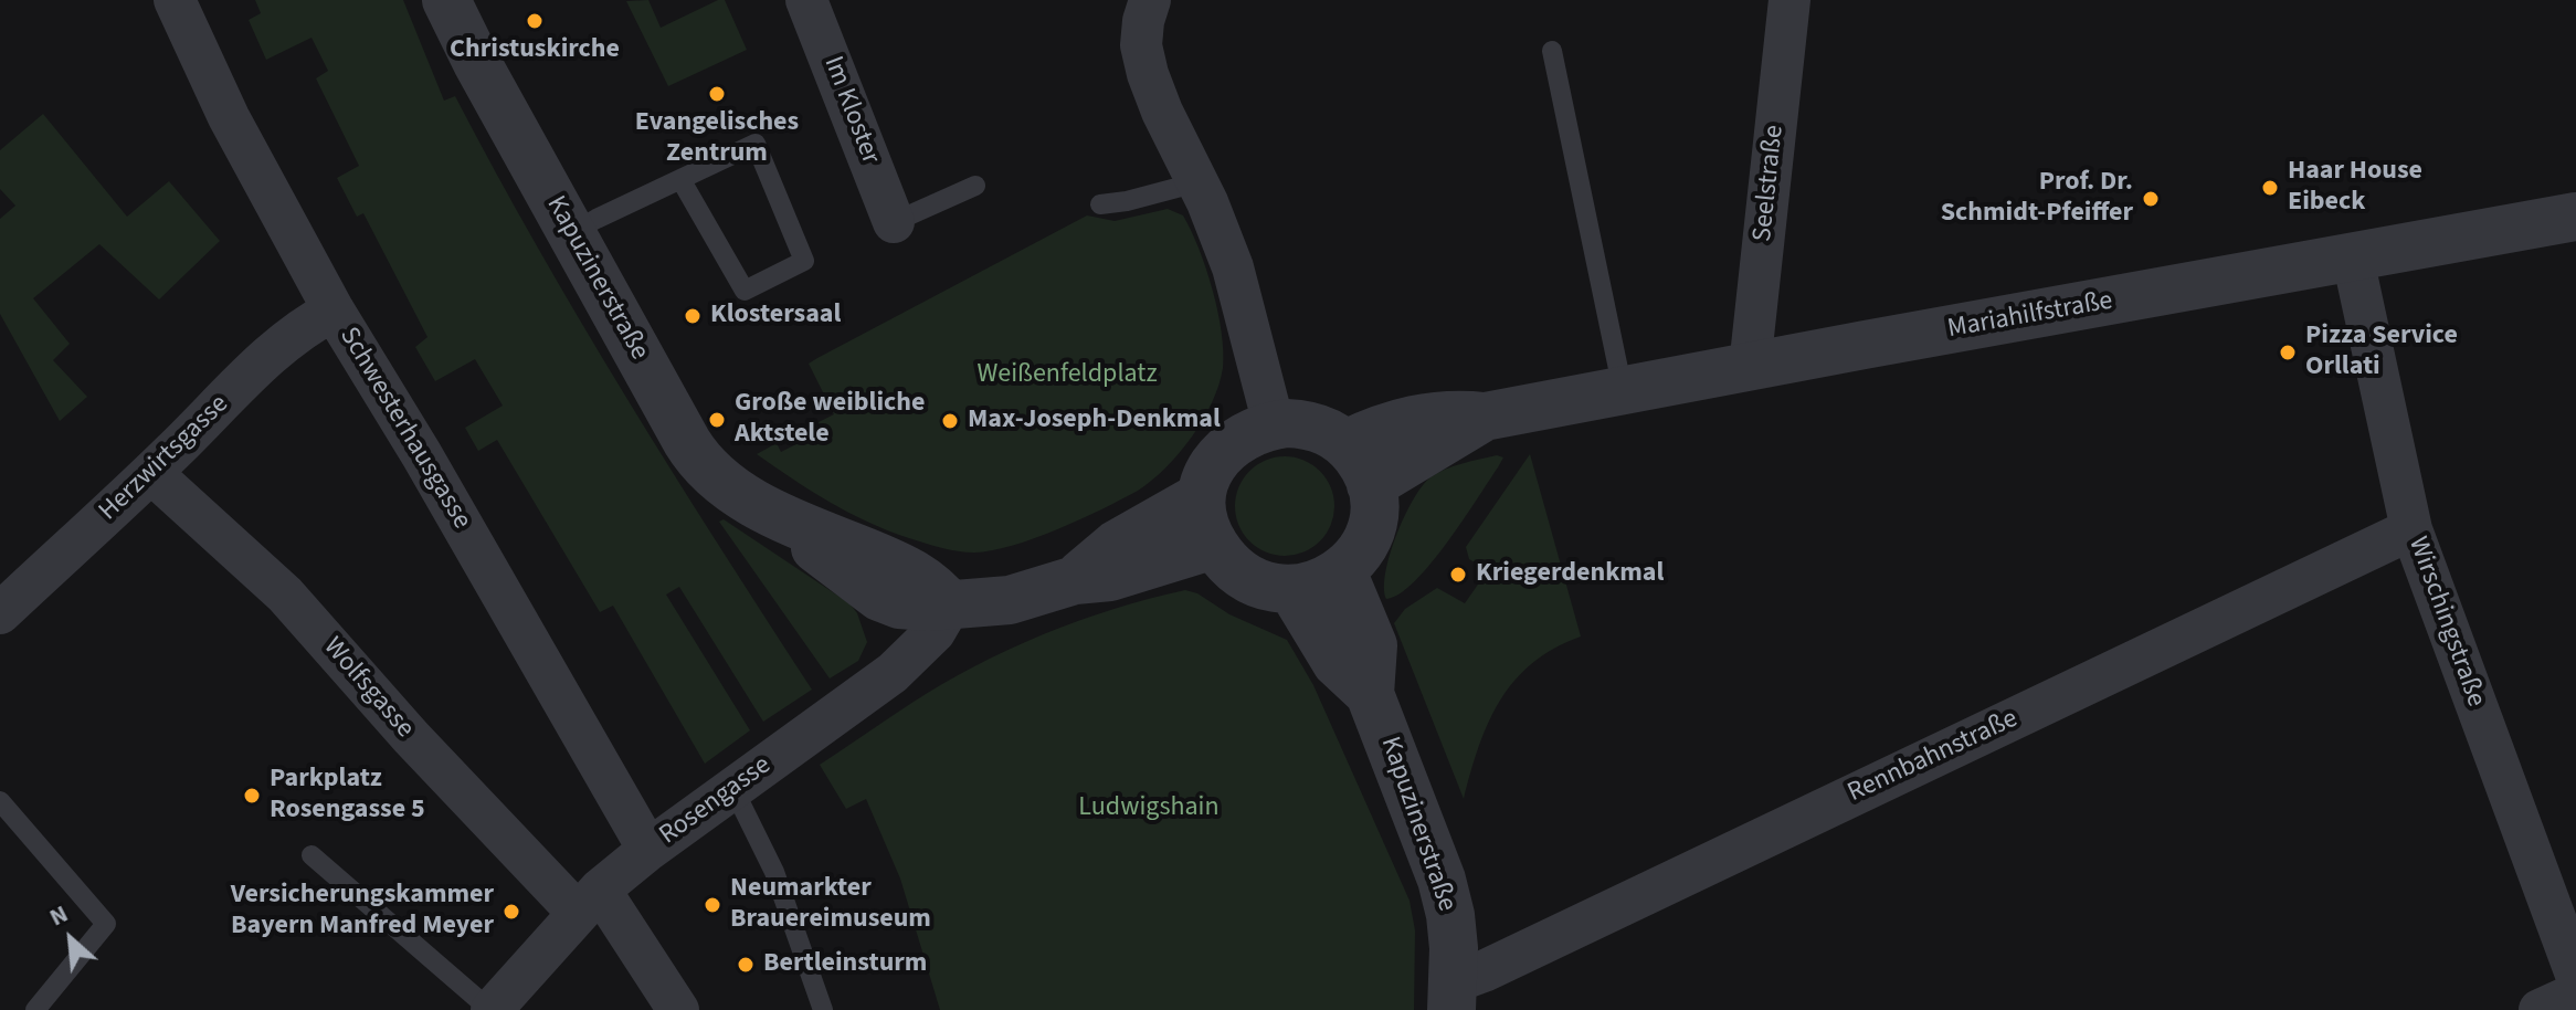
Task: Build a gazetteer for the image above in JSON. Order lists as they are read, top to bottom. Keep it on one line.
{"streets":{"street":["Im Kloster","Seelstraße","Kapuzinerstraße","Mariahilfstraße","Schwesterhausgasse","Herzwirtsgasse","Wirschingstraße","Wolfsgasse","Rennbahnstraße","Rosengasse"]},"crossings":[["Seelstraße","Mariahilfstraße"],["Kapuzinerstraße","Mariahilfstraße"],["Kapuzinerstraße","Rennbahnstraße"],["Kapuzinerstraße","Rosengasse"],["Mariahilfstraße","Wirschingstraße"],["Schwesterhausgasse","Herzwirtsgasse"],["Schwesterhausgasse","Rosengasse"],["Herzwirtsgasse","Wolfsgasse"],["Wirschingstraße","Rennbahnstraße"],["Wolfsgasse","Rosengasse"]],"parks":["Weißenfeldplatz","Ludwigshain"],"places":["Christuskirche","Evangelisches Zentrum","Haar House Eibeck","Prof. Dr. Schmidt-Pfeiffer","Klostersaal","Pizza Service Orllati","Große weibliche Aktstele","Max-Joseph-Denkmal","Kriegerdenkmal","Parkplatz Rosengasse 5","Neumarkter Brauereimuseum","Versicherungskammer Bayern Manfred Meyer","Bertleinsturm"],"north":"top left"}
